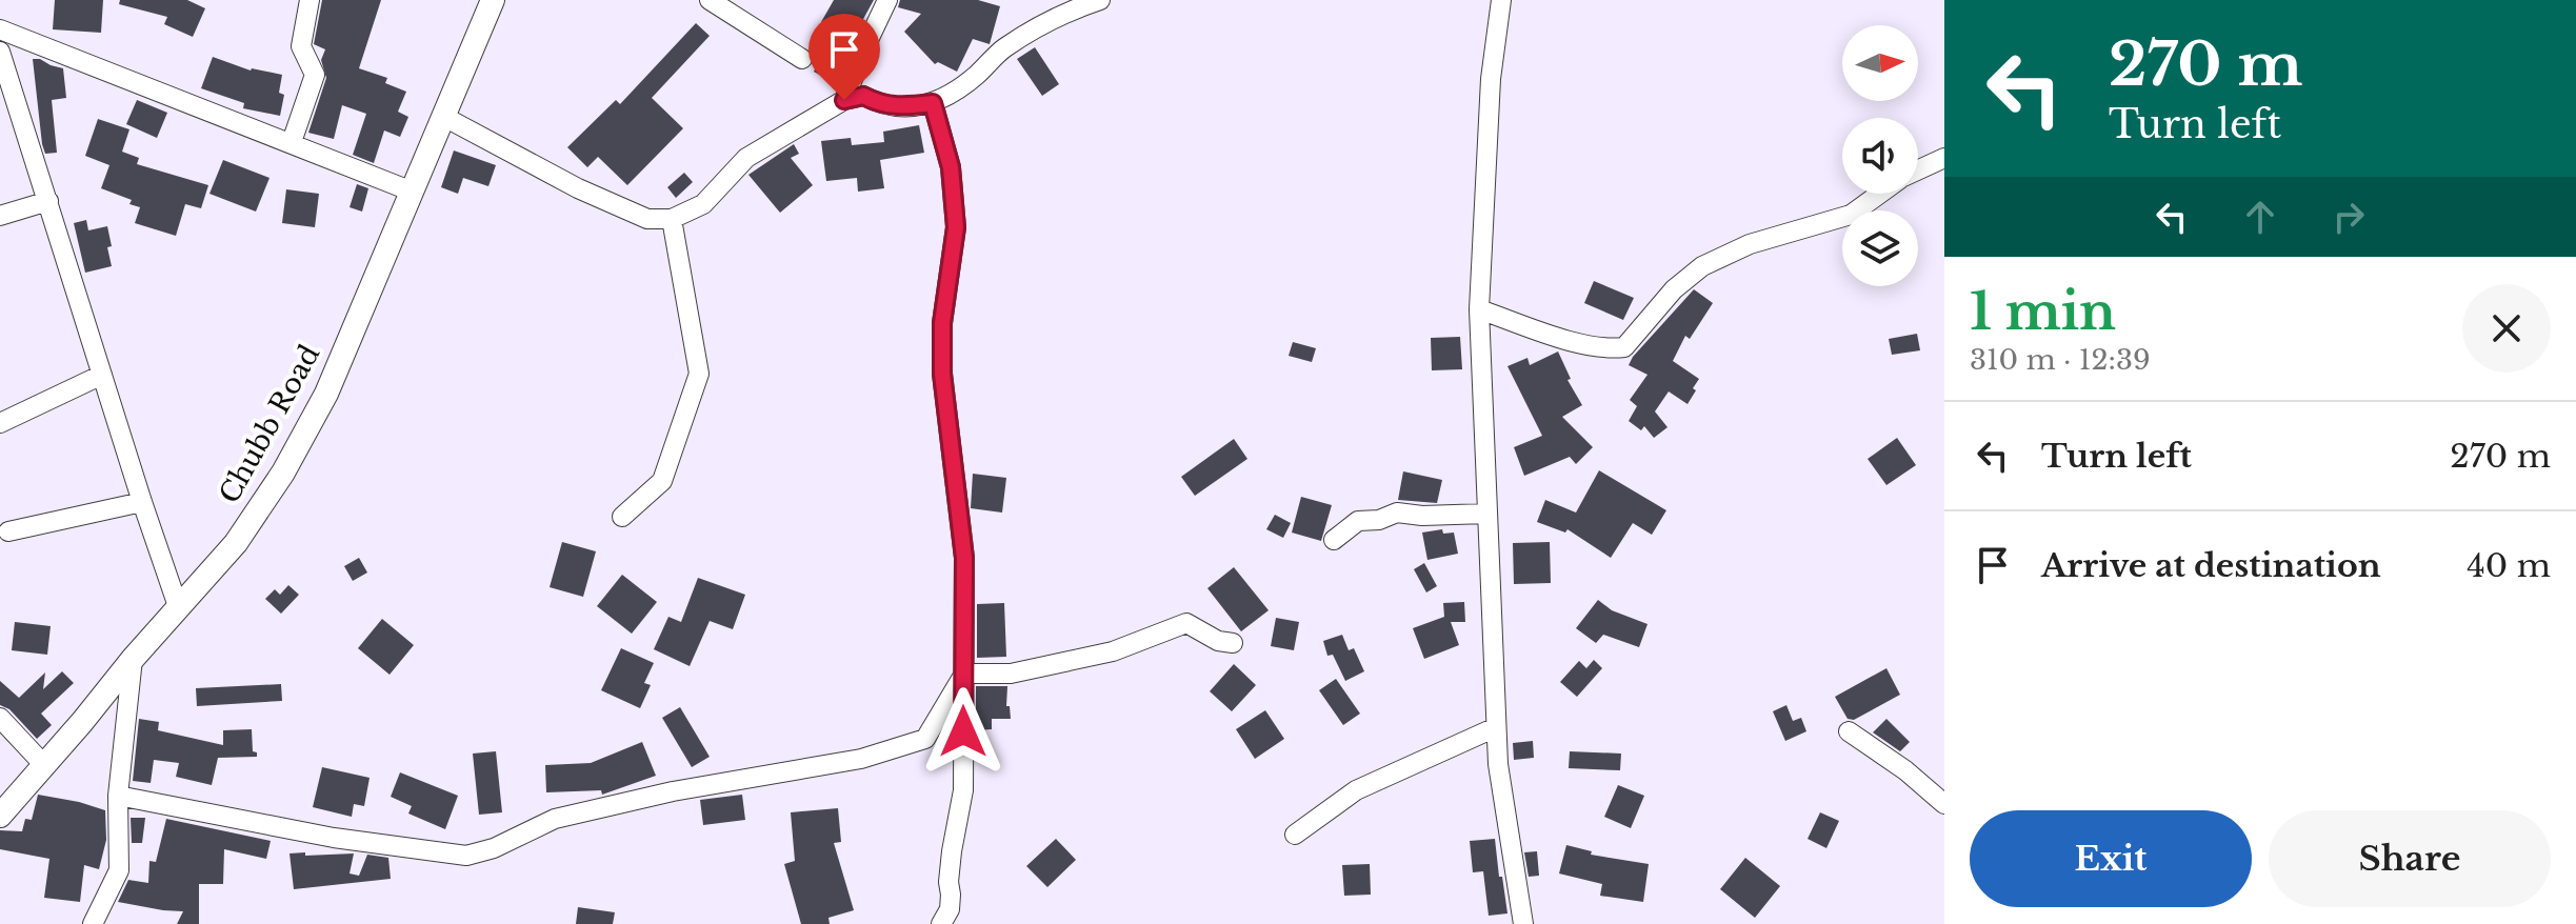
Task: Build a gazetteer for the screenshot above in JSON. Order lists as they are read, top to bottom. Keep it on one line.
{"streets":{"street":["Chubb Road"]},"north":"right","page":{"turn":["270 m","Turn left"],"heading":["1 min","310 m · 12:39"],"list":[{"name":"Turn left","value":"270 m"},{"name":"Arrive at destination","value":"40 m"}],"buttons":["Exit","Share"]}}
